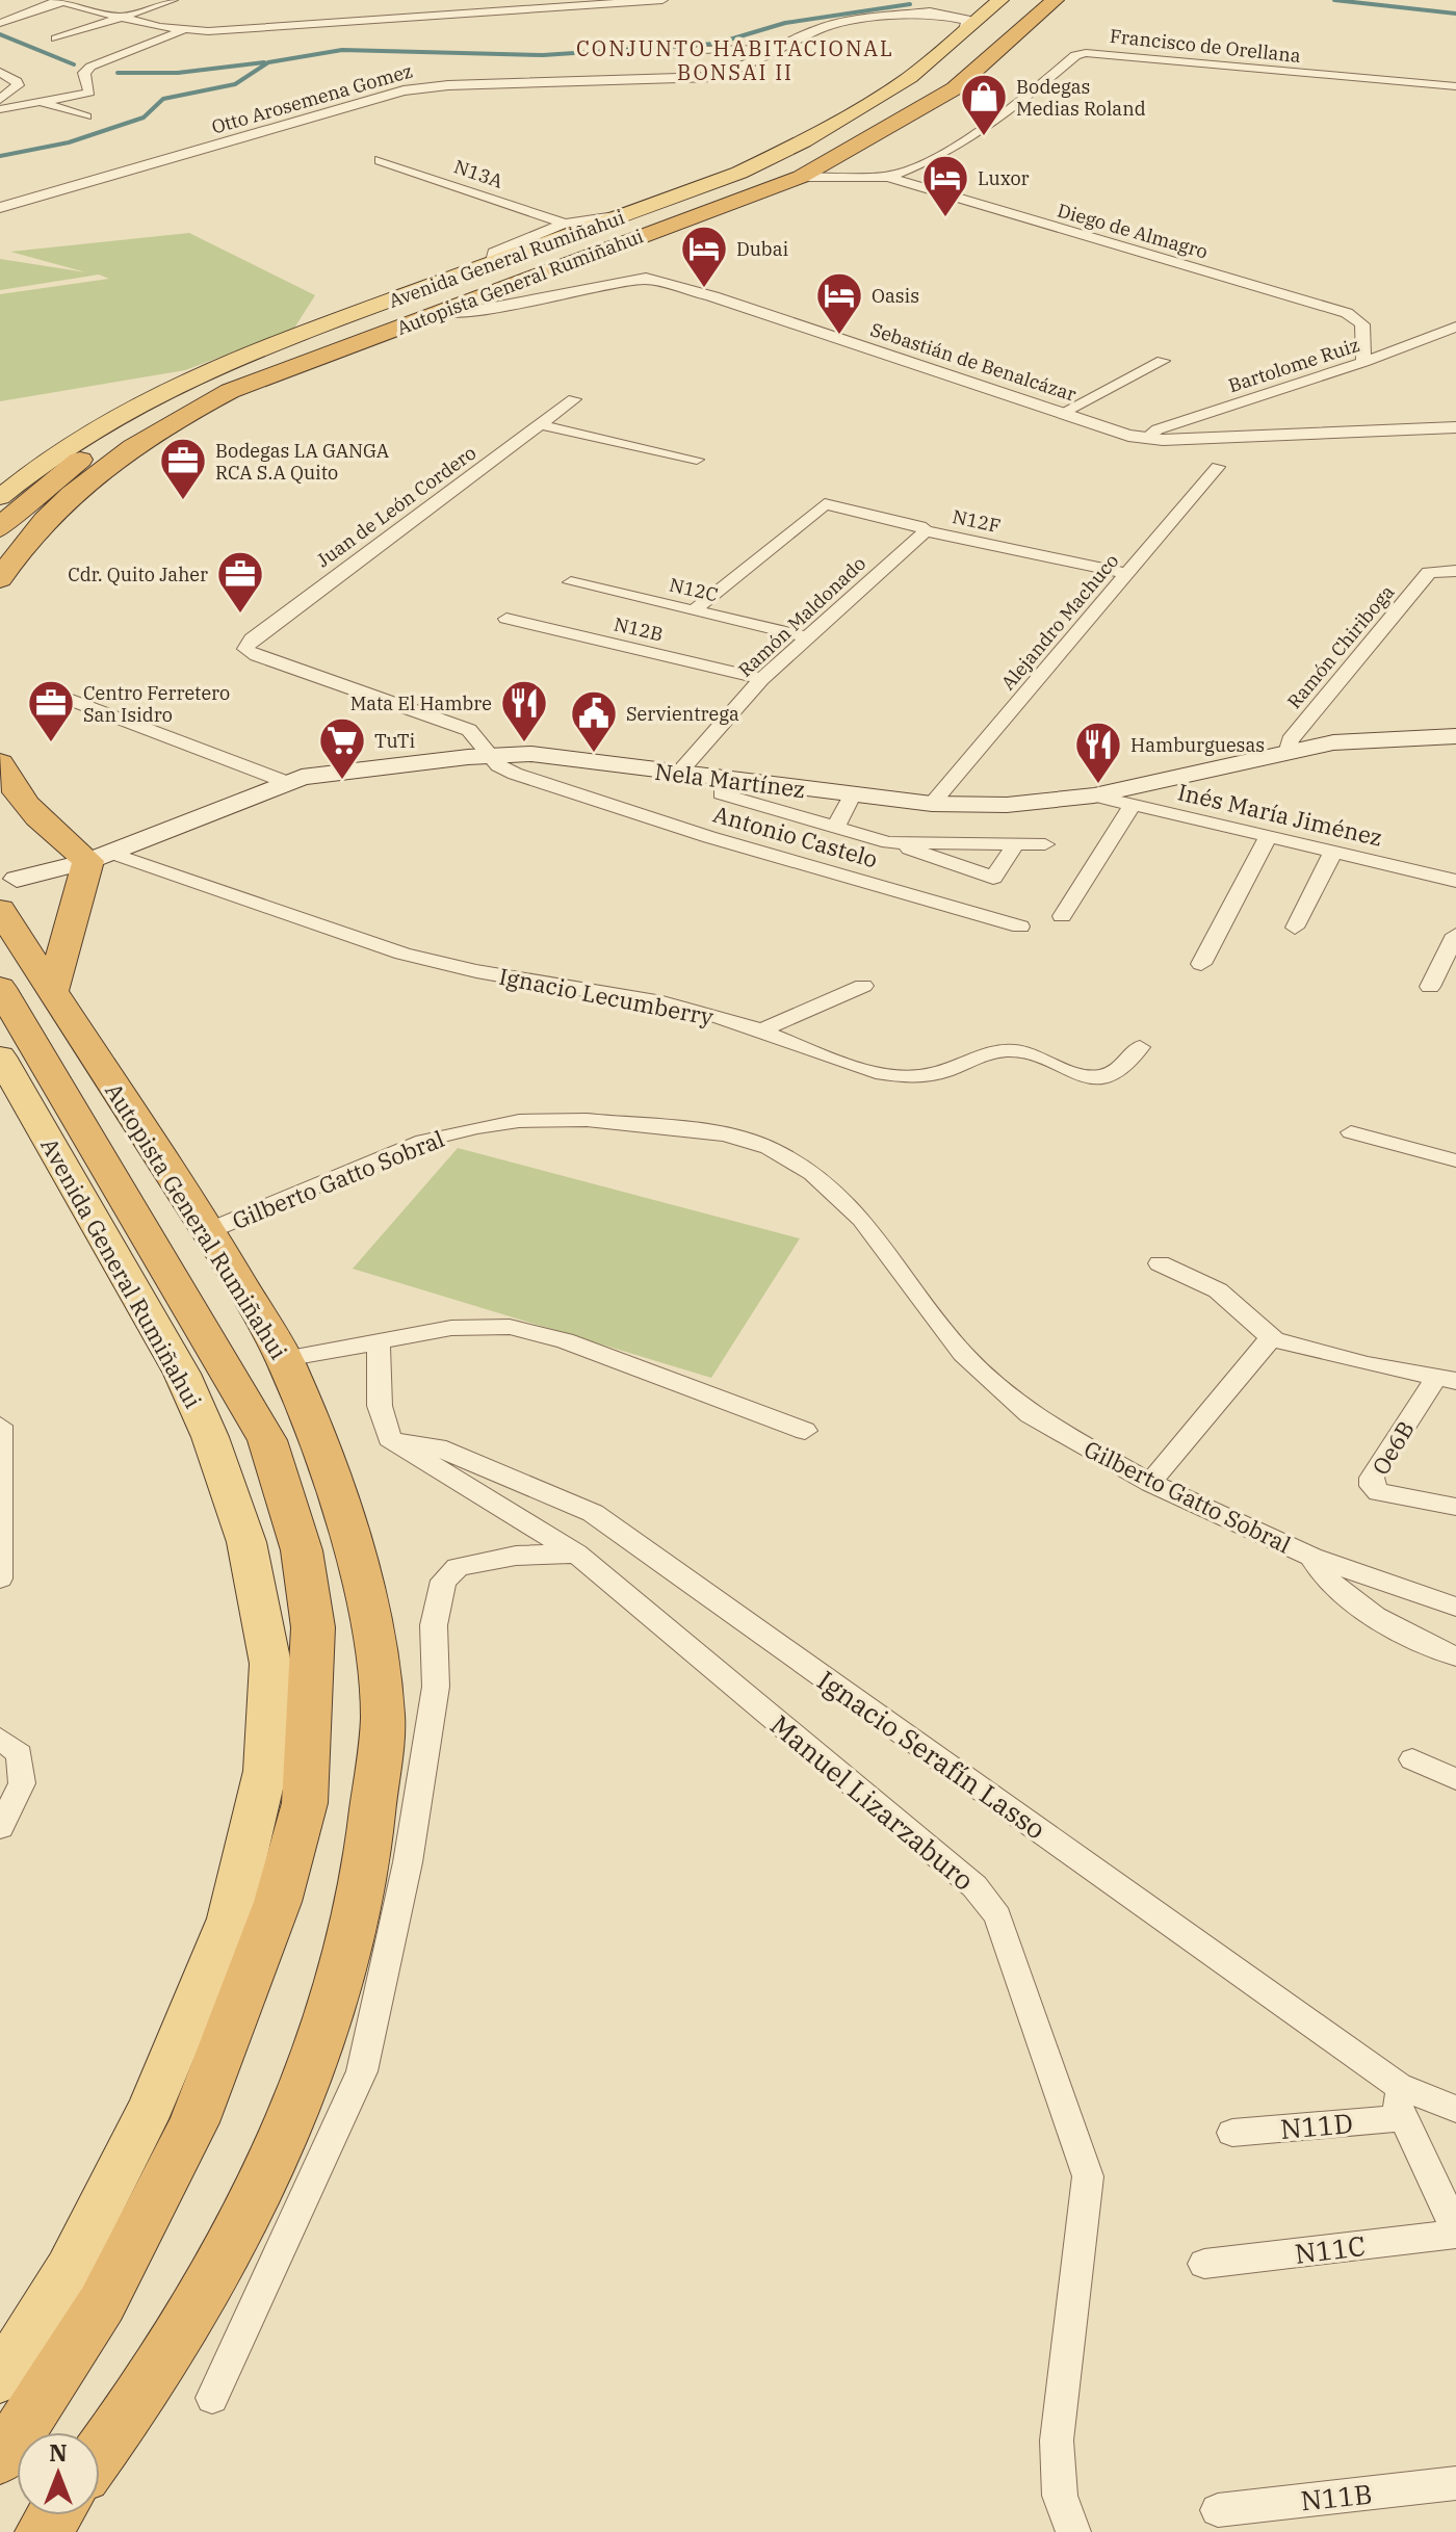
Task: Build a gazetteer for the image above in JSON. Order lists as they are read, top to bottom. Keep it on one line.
{"streets":{"highway":["Autopista General Rumiñahui"],"main road":["Avenida General Rumiñahui","Nela Martínez"],"street":["Francisco de Orellana","Otto Arosemena Gomez","N13A","Diego de Almagro","Sebastián de Benalcázar","Bartolome Ruiz","Juan de León Cordero","N12F","N12C","Ramón Maldonado","Alejandro Machuco","N12B","Ramón Chiriboga","Inés María Jiménez","Antonio Castelo","Ignacio Lecumberry","Gilberto Gatto Sobral","Oe6B","Ignacio Serafín Lasso","Manuel Lizarzaburo","N11D","N11C","N11B"]},"crossings":[["Francisco de Orellana","Diego de Almagro"],["Otto Arosemena Gomez","Avenida General Rumiñahui"],["N13A","Avenida General Rumiñahui"],["Diego de Almagro","Autopista General Rumiñahui"],["Diego de Almagro","Bartolome Ruiz"],["Autopista General Rumiñahui","Sebastián de Benalcázar"],["Autopista General Rumiñahui","Nela Martínez"],["Autopista General Rumiñahui","Gilberto Gatto Sobral"],["Sebastián de Benalcázar","Bartolome Ruiz"],["Juan de León Cordero","Antonio Castelo"],["N12F","N12C"],["N12F","Ramón Maldonado"],["N12F","Alejandro Machuco"],["N12C","Ramón Maldonado"],["Ramón Maldonado","N12B"],["Ramón Maldonado","Nela Martínez"],["Alejandro Machuco","Nela Martínez"],["Ramón Chiriboga","Nela Martínez"],["Nela Martínez","Inés María Jiménez"],["Nela Martínez","Antonio Castelo"],["Nela Martínez","Ignacio Lecumberry"],["Ignacio Serafín Lasso","Manuel Lizarzaburo"]],"districts":["CONJUNTO HABITACIONAL BONSAI II"],"places":{"shop":["Bodegas Medias Roland"],"hotel":["Luxor","Dubai","Oasis"],"office":["Bodegas LA GANGA RCA S.A Quito","Cdr. Quito Jaher","Centro Ferretero San Isidro"],"restaurant":["Mata El Hambre","Hamburguesas"],"public building":["Servientrega"],"supermarket":["TuTi"]},"north":"top"}
